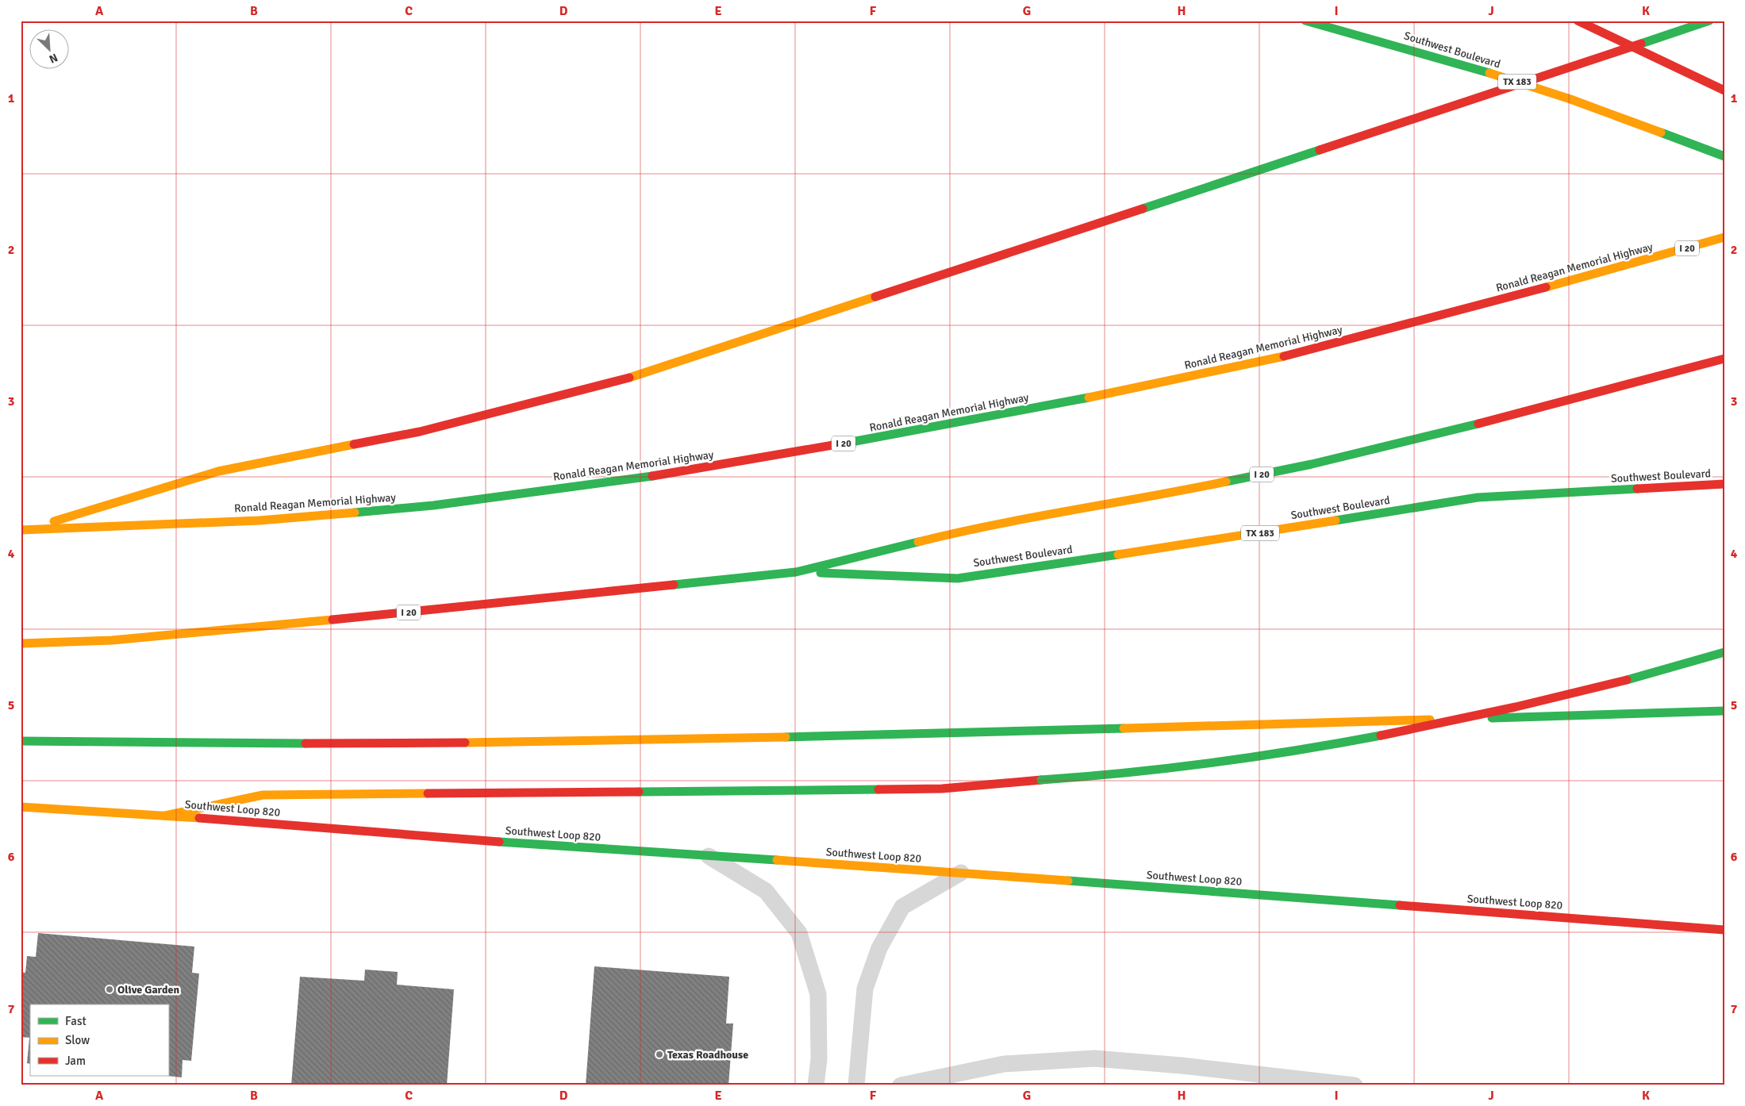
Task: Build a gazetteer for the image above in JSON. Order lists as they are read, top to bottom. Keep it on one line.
{"streets":{"main road":["Southwest Boulevard","TX 183","I 20","Ronald Reagan Memorial Highway","Southwest Loop 820"]},"crossings":[["Southwest Boulevard","I 20"]],"places":["Olive Garden","Texas Roadhouse"],"legend":["Fast","Slow","Jam"],"north":"bottom right","grid":{"columns":["A","B","C","D","E","F","G","H","I","J","K"],"rows":["1","2","3","4","5","6","7"]}}
